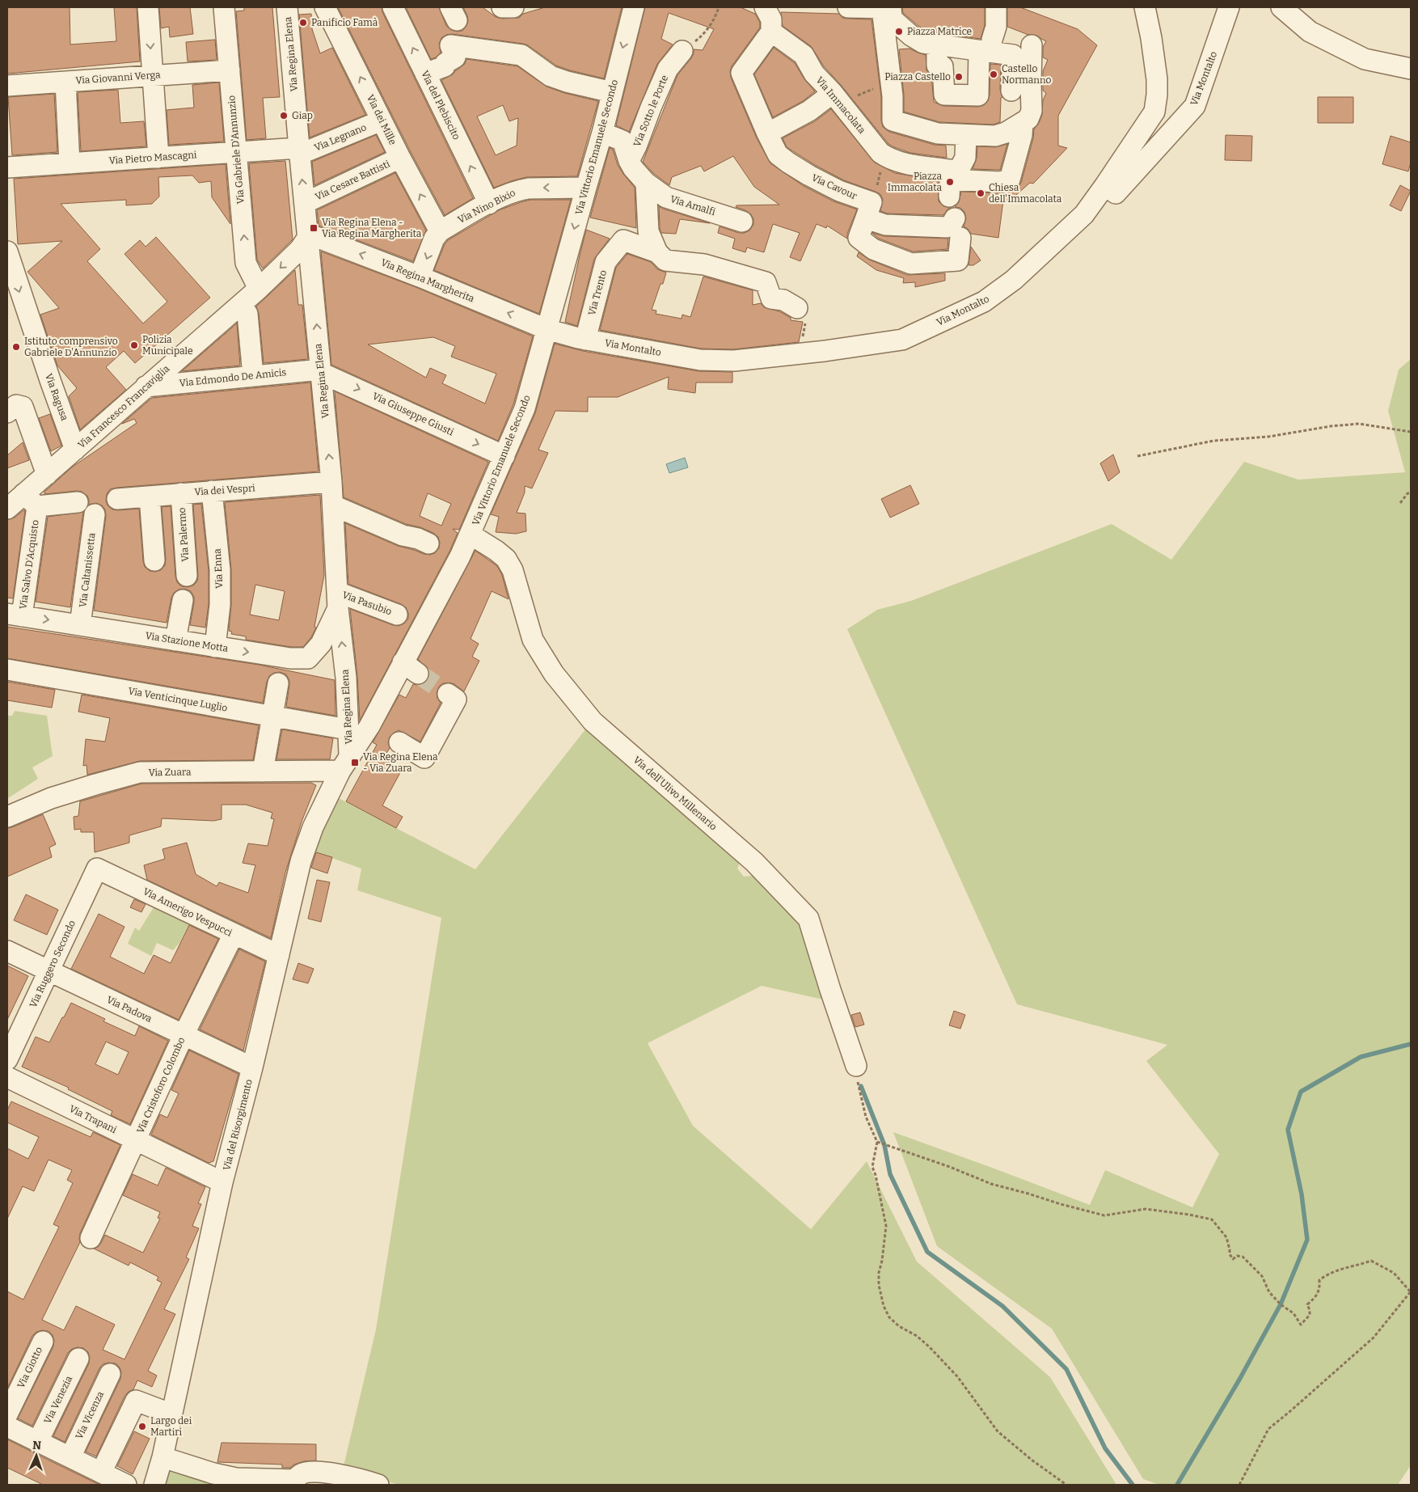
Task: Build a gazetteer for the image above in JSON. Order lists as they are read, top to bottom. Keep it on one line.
{"streets":{"street":["Via Regina Elena","Via Giovanni Verga","Via Montalto","Via del Plebiscito","Via Immacolata","Via Sotto le Porte","Via dei Mille","Via Legnano","Via Vittorio Emanuele Secondo","Via Gabriele D'Annunzio","Via Pietro Mascagni","Via Cesare Battisti","Via Cavour","Via Amalfi","Via Nino Bixio","Via Regina Margherita","Via Trento","Via Edmondo De Amicis","Via Ragusa","Via Francesco Francaviglia","Via Giuseppe Giusti","Via dei Vespri","Via Palermo","Via Salvo D'Acquisto","Via Enna","Via Caltanissetta","Via Pasubio","Via Stazione Motta","Via Venticinque Luglio","Via Zuara","Via dell'Ulivo Millenario","Via Amerigo Vespucci","Via Ruggero Secondo","Via Padova","Via Cristoforo Colombo","Via Trapani","Via del Risorgimento","Via Giotto","Via Venezia","Via Vicenza"]},"crossings":[["Via Regina Elena","Via Legnano"],["Via Regina Elena","Via Vittorio Emanuele Secondo"],["Via Regina Elena","Via Pietro Mascagni"],["Via Regina Elena","Via Cesare Battisti"],["Via Regina Elena","Via Regina Margherita"],["Via Regina Elena","Via Edmondo De Amicis"],["Via Regina Elena","Via Francesco Francaviglia"],["Via Regina Elena","Via Giuseppe Giusti"],["Via Regina Elena","Via dei Vespri"],["Via Regina Elena","Via Pasubio"],["Via Regina Elena","Via Stazione Motta"],["Via Regina Elena","Via Venticinque Luglio"],["Via Regina Elena","Via Zuara"],["Via Regina Elena","Via del Risorgimento"],["Via Giovanni Verga","Via Gabriele D'Annunzio"],["Via Montalto","Via Vittorio Emanuele Secondo"],["Via Montalto","Via Regina Margherita"],["Via Montalto","Via Trento"],["Via del Plebiscito","Via Nino Bixio"],["Via Immacolata","Via Cavour"],["Via Sotto le Porte","Via Amalfi"],["Via dei Mille","Via Legnano"],["Via dei Mille","Via Cesare Battisti"],["Via dei Mille","Via Nino Bixio"],["Via Legnano","Via Pietro Mascagni"],["Via Vittorio Emanuele Secondo","Via Amalfi"],["Via Vittorio Emanuele Secondo","Via Nino Bixio"],["Via Vittorio Emanuele Secondo","Via Regina Margherita"],["Via Vittorio Emanuele Secondo","Via Giuseppe Giusti"],["Via Vittorio Emanuele Secondo","Via Zuara"],["Via Vittorio Emanuele Secondo","Via dell'Ulivo Millenario"],["Via Vittorio Emanuele Secondo","Via del Risorgimento"],["Via Gabriele D'Annunzio","Via Pietro Mascagni"],["Via Gabriele D'Annunzio","Via Francesco Francaviglia"],["Via Regina Margherita","Via Francesco Francaviglia"],["Via Edmondo De Amicis","Via Francesco Francaviglia"],["Via Edmondo De Amicis","Via Giuseppe Giusti"],["Via Ragusa","Via Francesco Francaviglia"],["Via Francesco Francaviglia","Via Salvo D'Acquisto"],["Via dei Vespri","Via Palermo"],["Via dei Vespri","Via Enna"],["Via Salvo D'Acquisto","Via Stazione Motta"],["Via Enna","Via Stazione Motta"],["Via Caltanissetta","Via Stazione Motta"],["Via Pasubio","Via Stazione Motta"],["Via Zuara","Via del Risorgimento"],["Via Amerigo Vespucci","Via Ruggero Secondo"],["Via Amerigo Vespucci","Via Cristoforo Colombo"],["Via Amerigo Vespucci","Via del Risorgimento"],["Via Ruggero Secondo","Via Padova"],["Via Padova","Via Cristoforo Colombo"],["Via Padova","Via del Risorgimento"],["Via Cristoforo Colombo","Via Trapani"],["Via Trapani","Via del Risorgimento"]],"one_way":["Via del Plebiscito","Via dei Mille","Via Gabriele D'Annunzio","Via Nino Bixio","Via Regina Margherita","Via Ragusa","Via Stazione Motta"],"places":{"other":["Panificio Famà","Piazza Matrice","Castello Normanno","Piazza Castello","Giap","Piazza Immacolata","Chiesa dell'Immacolata","Polizia Municipale","Istituto comprensivo Gabriele D'Annunzio","Largo dei Martiri"],"transit":["Via Regina Elena - Via Regina Margherita","Via Regina Elena - Via Zuara"]},"north":"top"}
